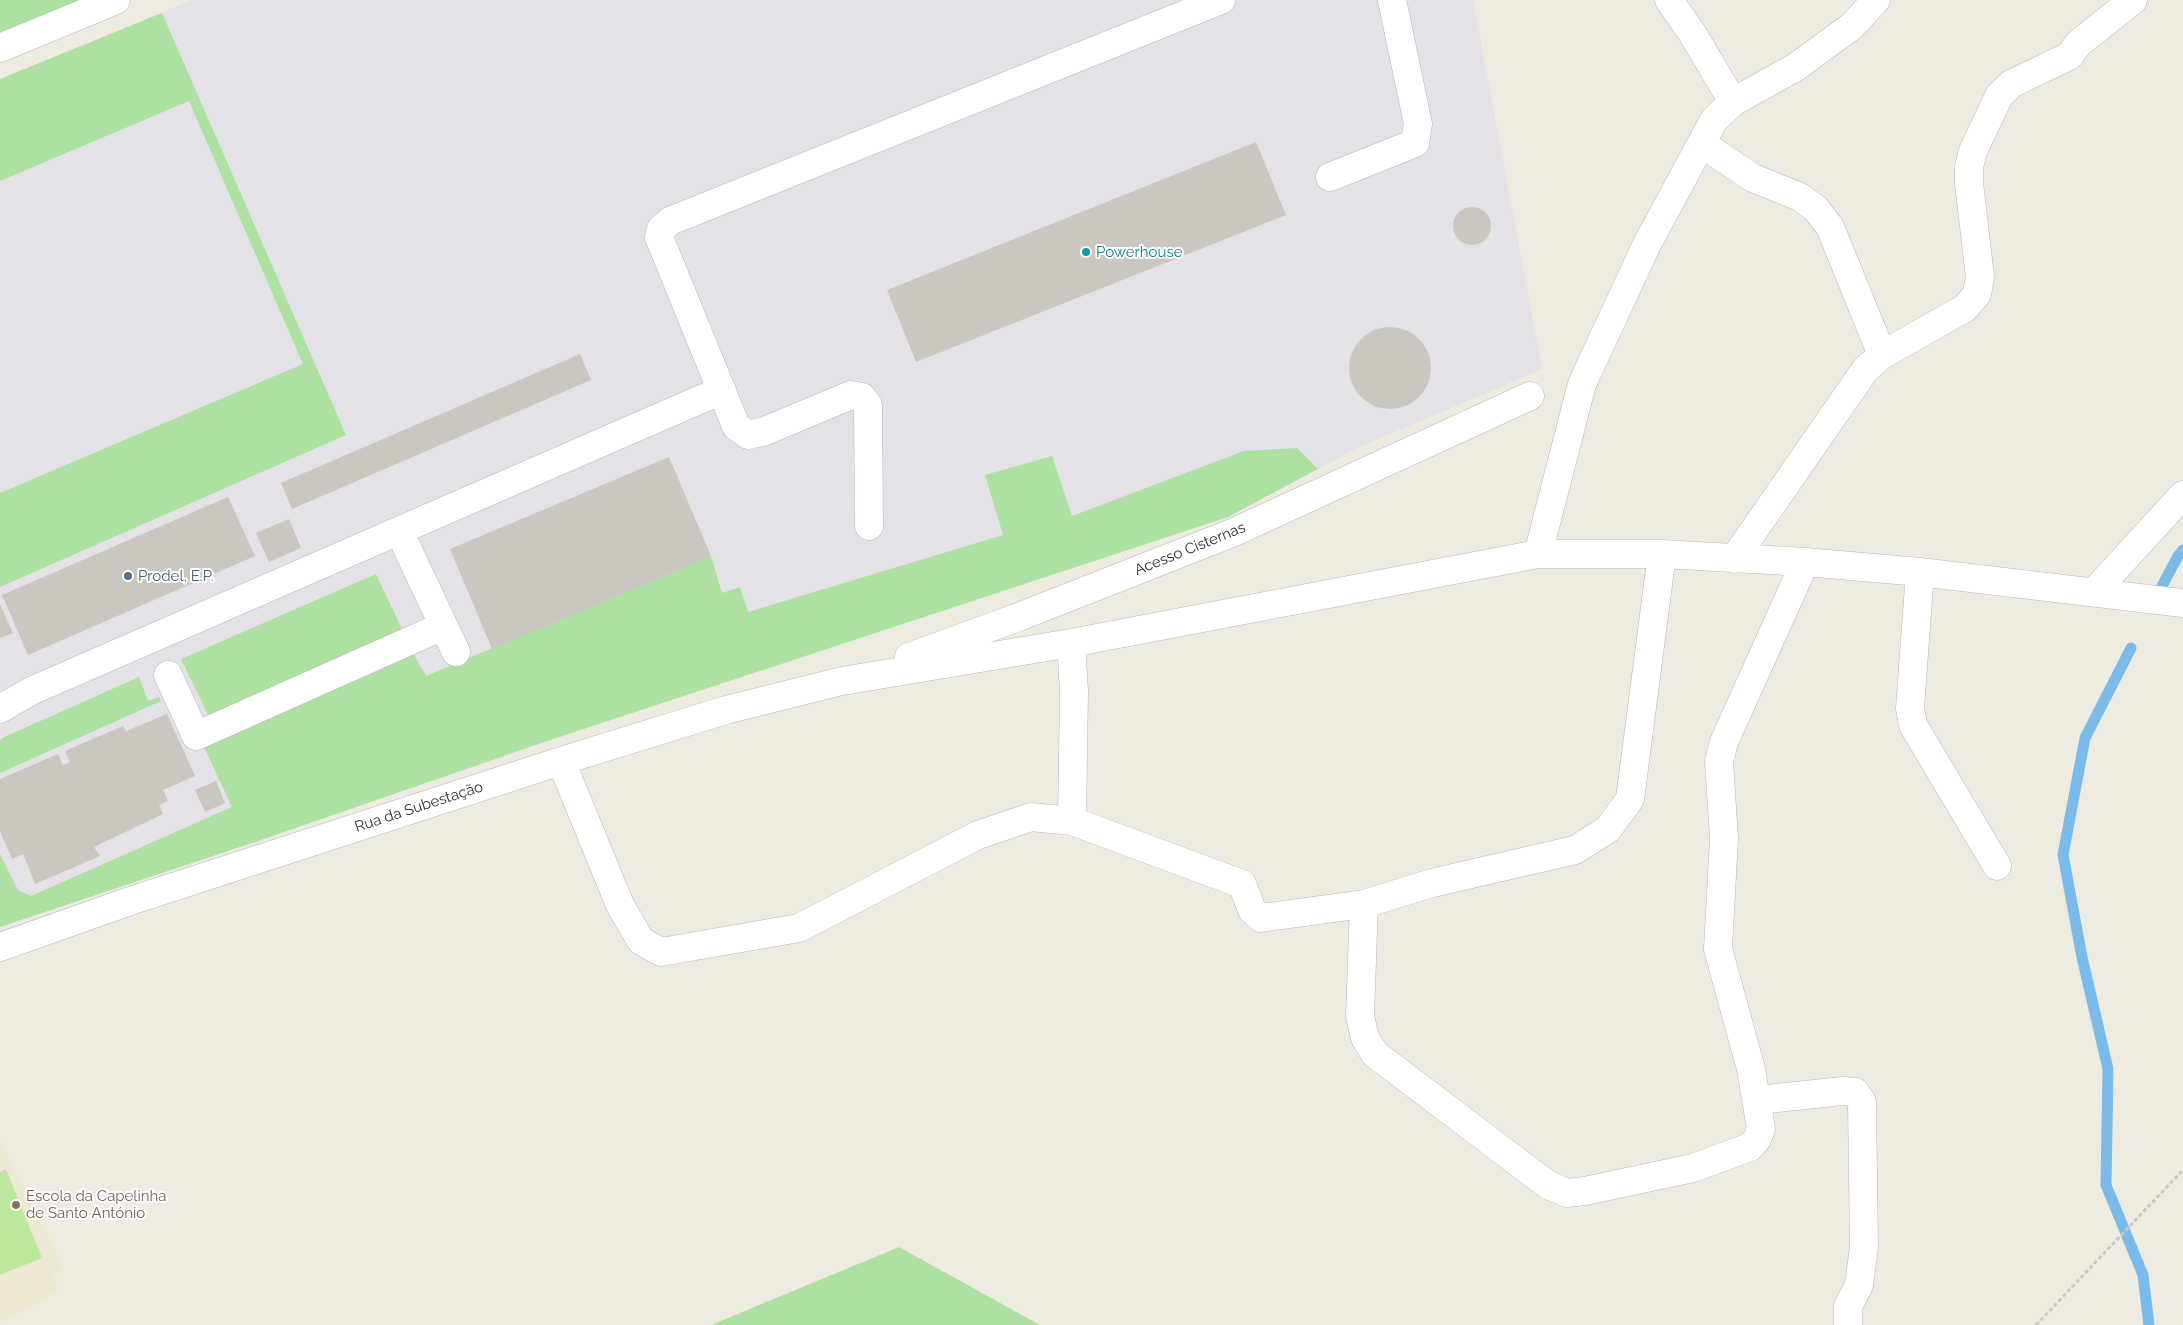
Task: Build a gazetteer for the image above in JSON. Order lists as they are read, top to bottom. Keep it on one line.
{"streets":{"street":["Acesso Cisternas","Rua da Subestação"]},"crossings":[["Acesso Cisternas","Rua da Subestação"]],"places":["Powerhouse","Prodel, E.P.","Escola da Capelinha de Santo António"]}
